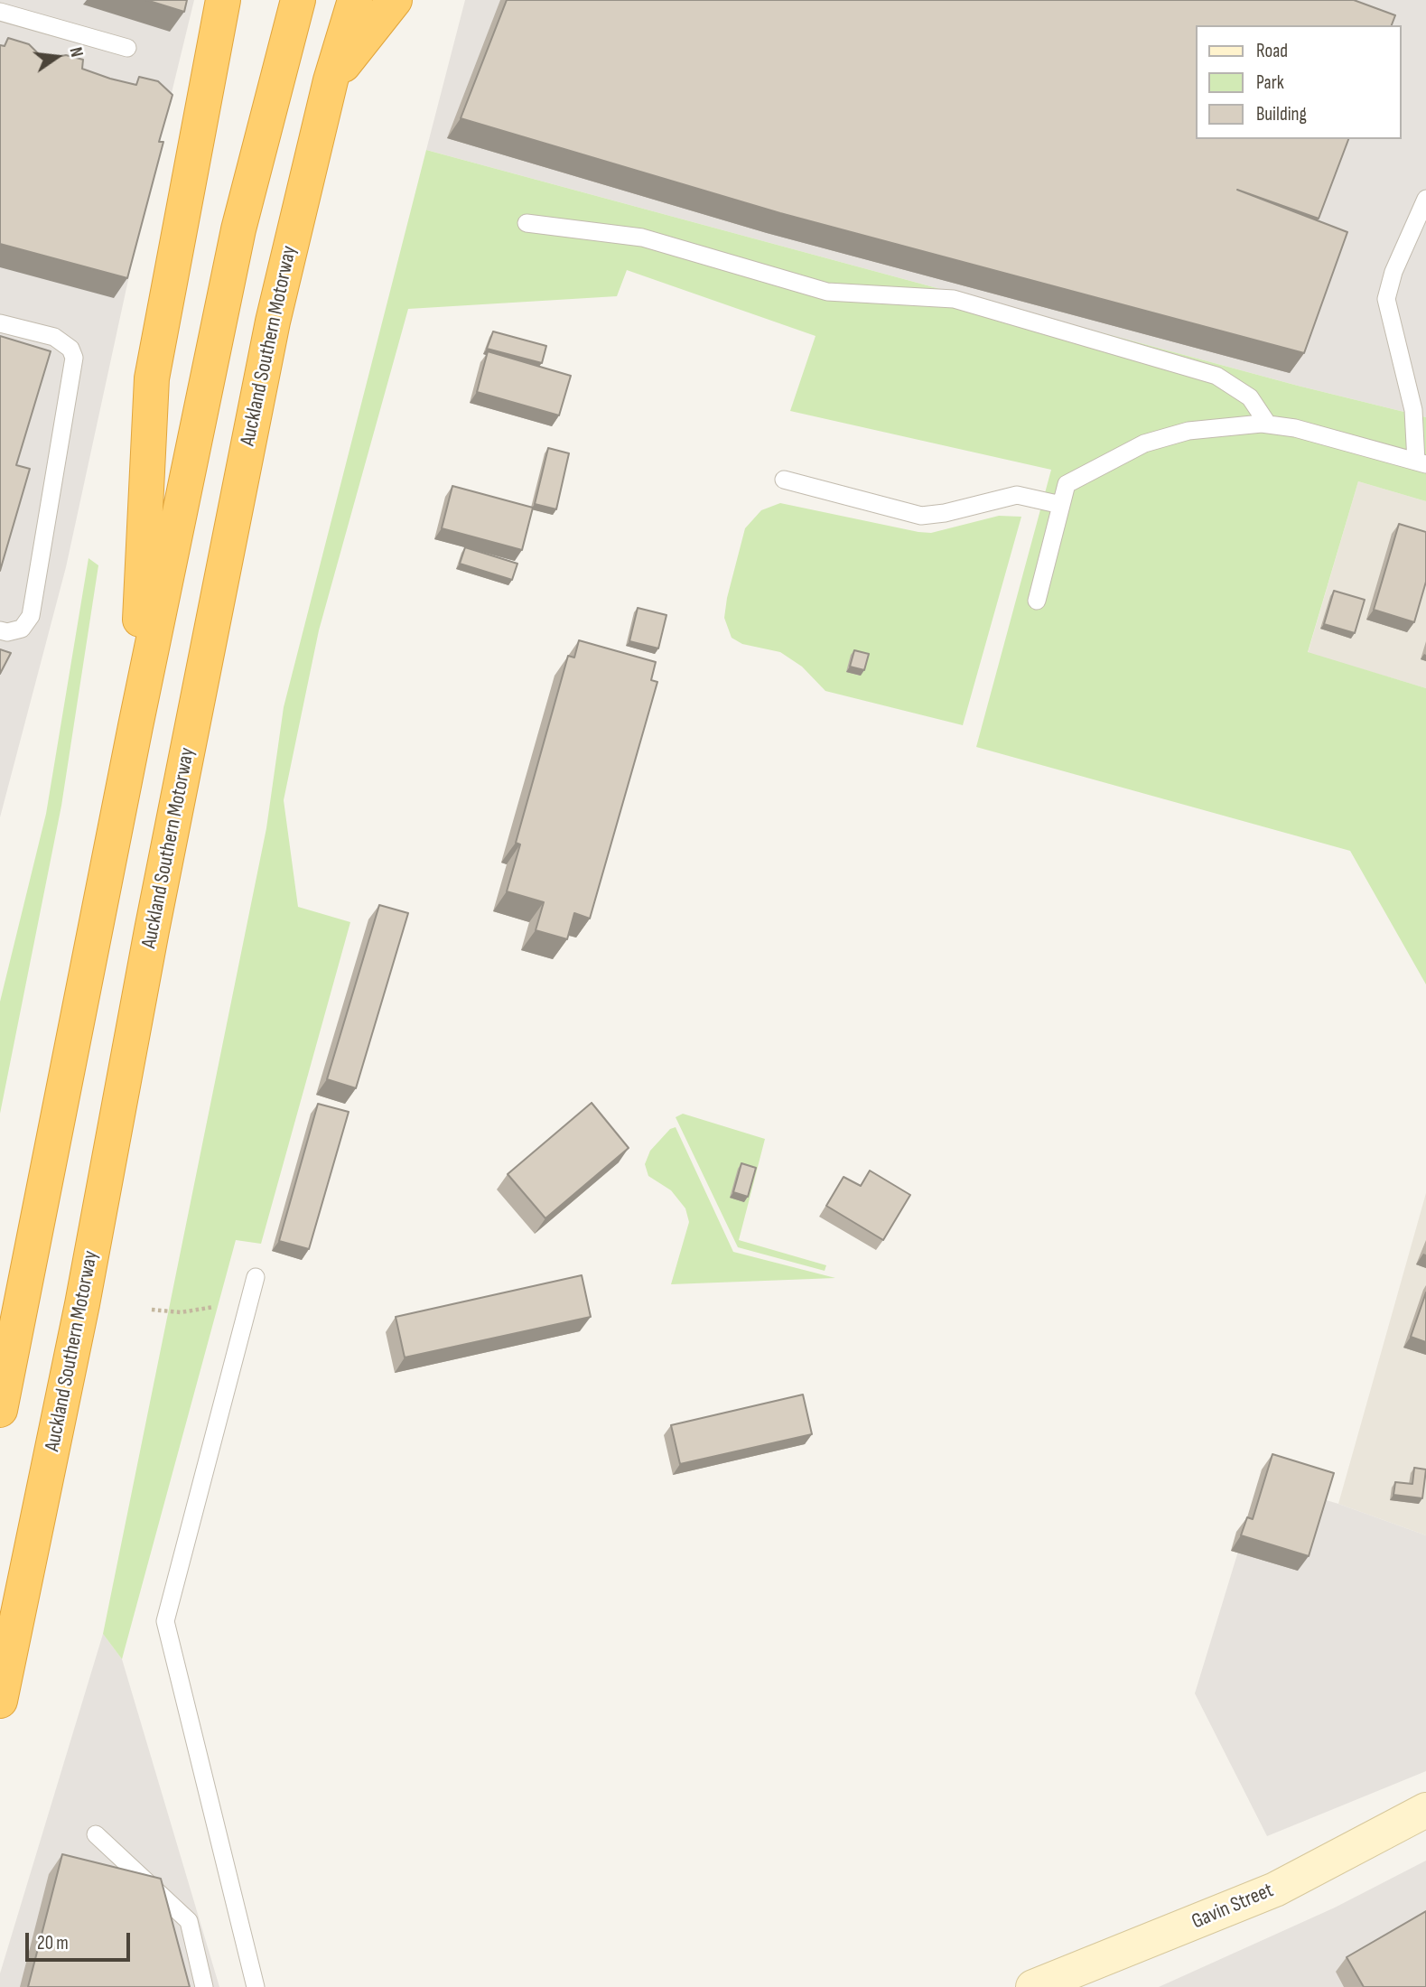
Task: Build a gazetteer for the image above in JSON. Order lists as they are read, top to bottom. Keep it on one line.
{"streets":{"highway":["Auckland Southern Motorway"],"street":["Gavin Street"]},"legend":["Road","Park","Building"],"scale_bar":"20 m","north":"right"}
